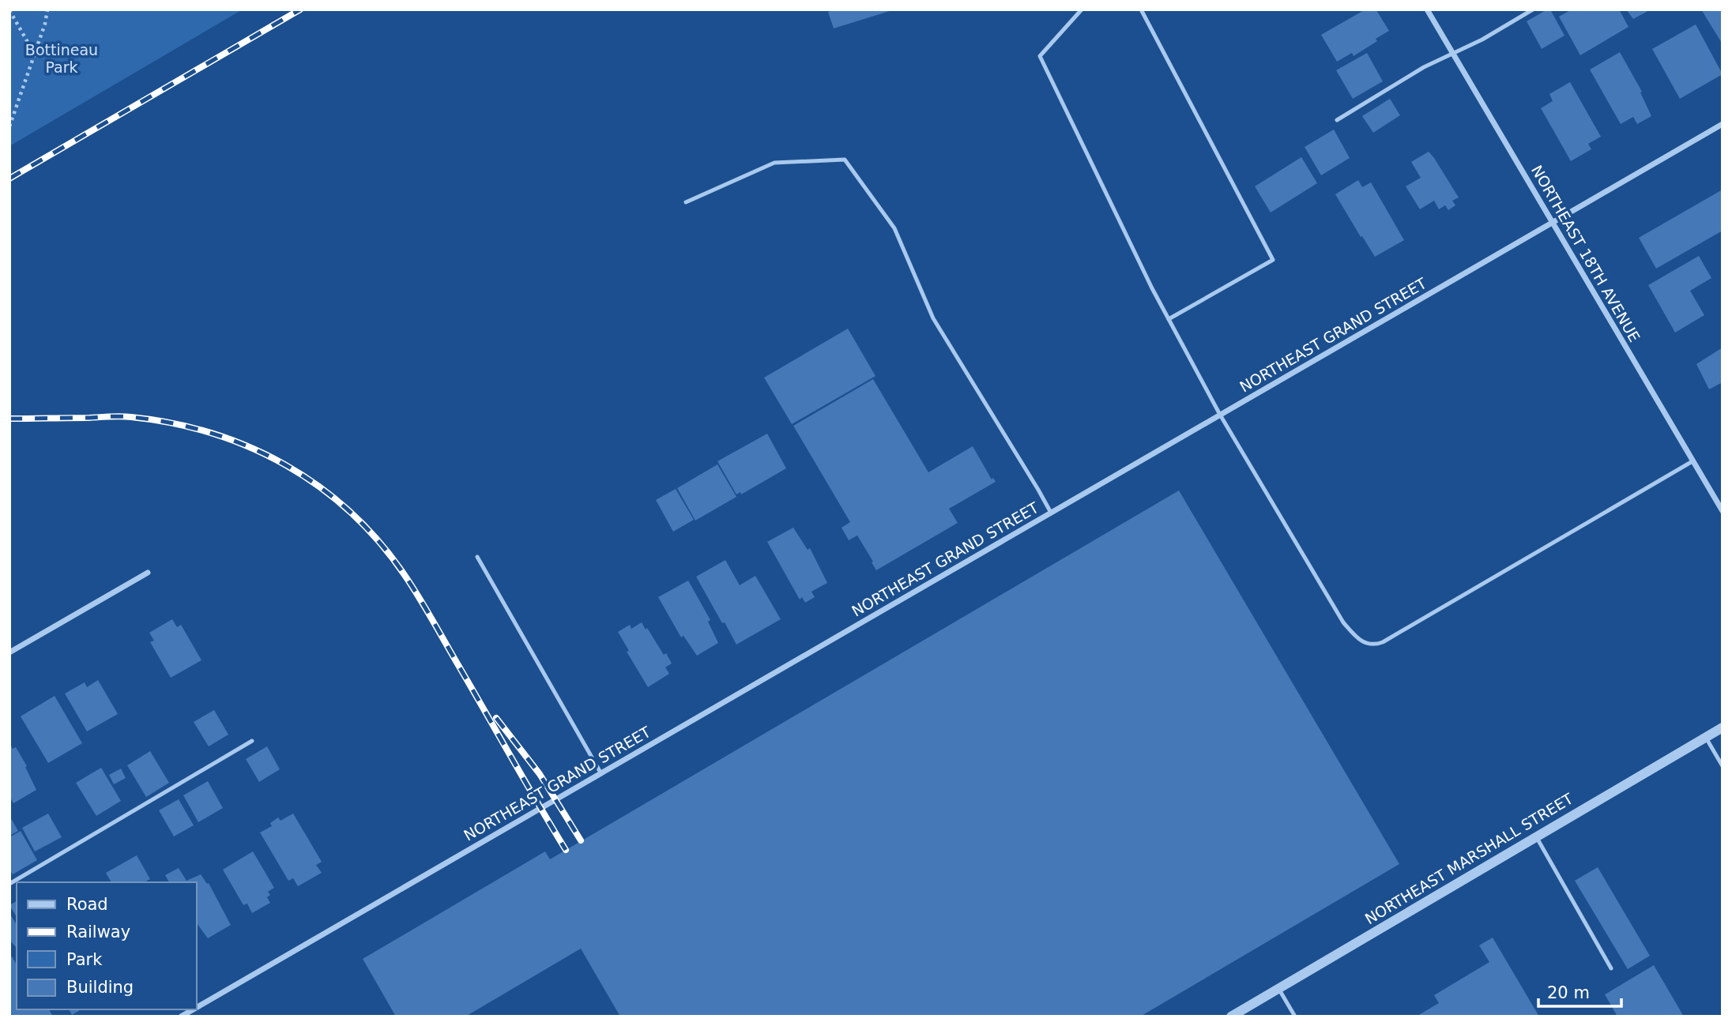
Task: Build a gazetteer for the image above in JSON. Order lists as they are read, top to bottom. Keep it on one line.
{"streets":{"street":["NORTHEAST 18TH AVENUE","NORTHEAST GRAND STREET","NORTHEAST MARSHALL STREET"]},"crossings":[["NORTHEAST 18TH AVENUE","NORTHEAST GRAND STREET"]],"parks":["Bottineau Park"],"legend":["Road","Railway","Park","Building"],"scale_bar":"20 m"}
